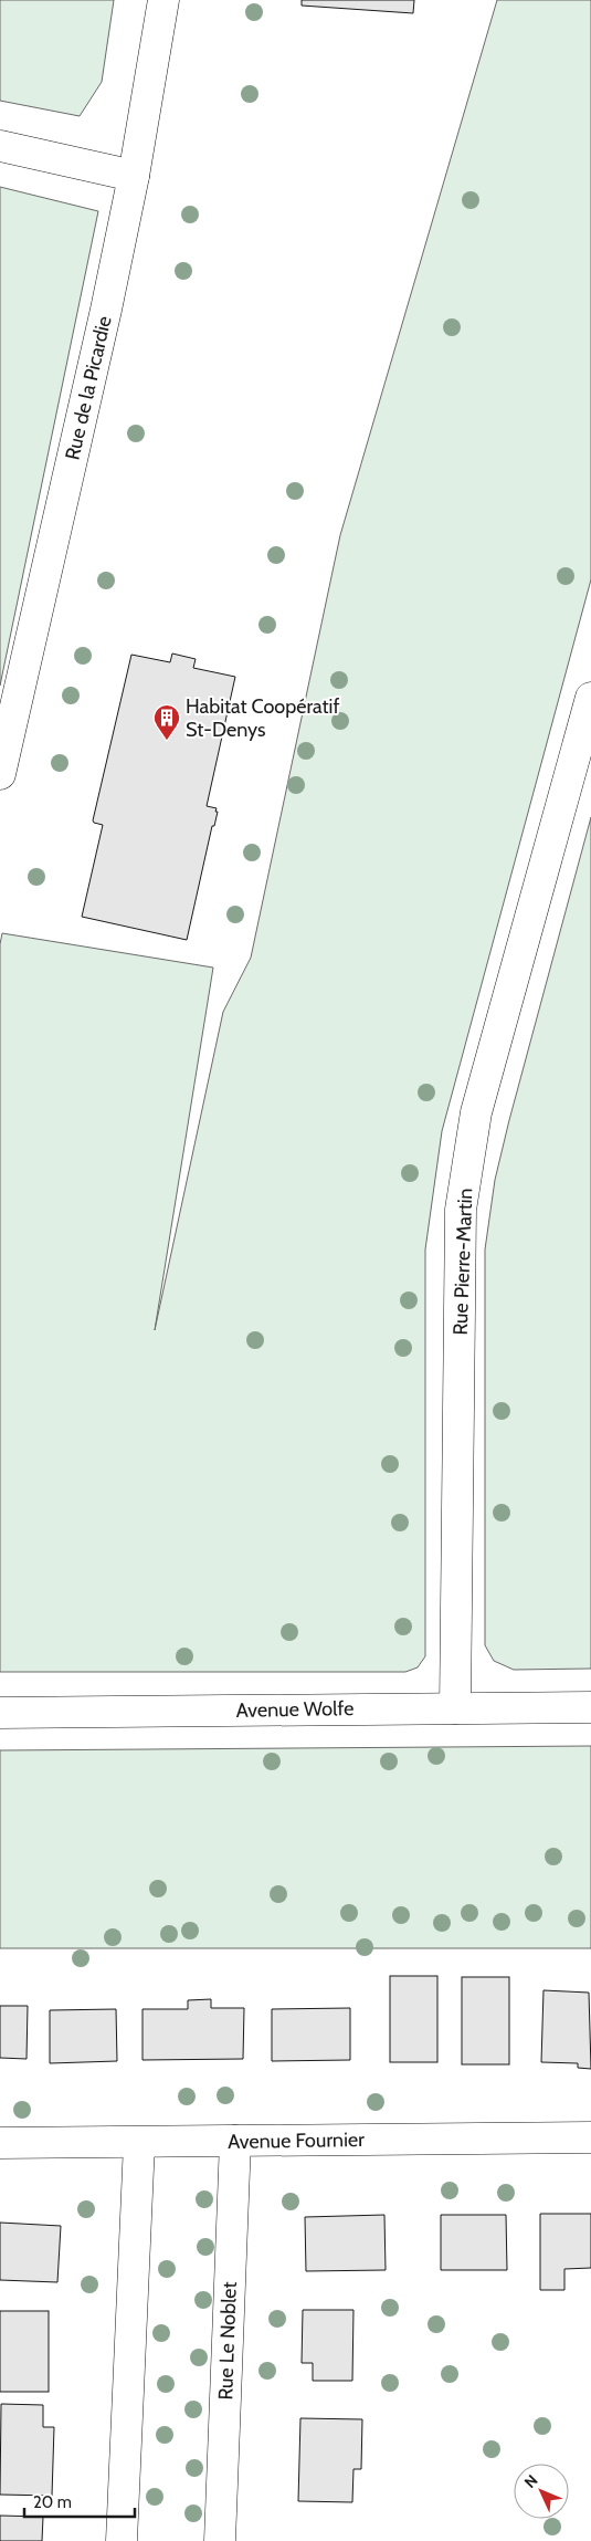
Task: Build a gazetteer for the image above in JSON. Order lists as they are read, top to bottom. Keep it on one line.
{"streets":{"street":["Rue de la Picardie","Rue Pierre-Martin","Avenue Wolfe","Avenue Fournier","Rue Le Noblet"]},"crossings":[["Rue Pierre-Martin","Avenue Wolfe"],["Avenue Fournier","Rue Le Noblet"]],"places":{"building":["Habitat Coopératif St-Denys"]},"scale_bar":"20 m","north":"top left"}
